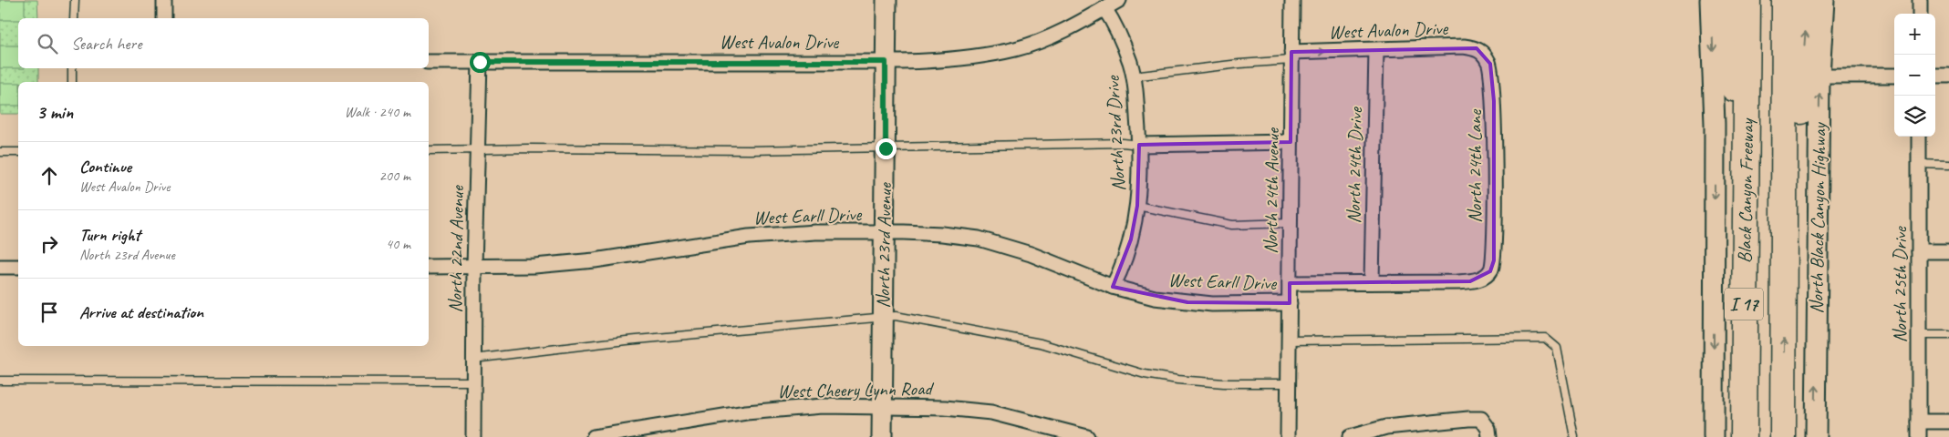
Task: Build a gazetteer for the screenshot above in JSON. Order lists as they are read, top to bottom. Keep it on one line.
{"streets":{"highway":["Black Canyon Freeway","I 17"],"main road":["North Black Canyon Highway","North 23rd Avenue"],"street":["West Avalon Drive","North 23rd Drive","North 24th Drive","North 24th Lane","North 24th Avenue","West Earll Drive","North 22nd Avenue","North 25th Drive","West Cheery Lynn Road"]},"crossings":[["West Avalon Drive","North 23rd Drive"],["West Avalon Drive","North 24th Drive"],["West Avalon Drive","North 24th Lane"],["West Avalon Drive","North 24th Avenue"],["West Avalon Drive","North 23rd Avenue"],["West Avalon Drive","North 22nd Avenue"],["North 23rd Drive","West Earll Drive"],["North 24th Drive","West Earll Drive"],["North 24th Lane","West Earll Drive"],["North 24th Avenue","West Earll Drive"],["West Earll Drive","North 23rd Avenue"],["West Earll Drive","North 22nd Avenue"],["North 23rd Avenue","West Cheery Lynn Road"]],"page":{"map_buttons":["+","−"],"search":"Search here","heading":["3 min","Walk · 240 m"],"list":[["Continue","West Avalon Drive","200 m"],["Turn right","North 23rd Avenue","40 m"],"Arrive at destination"]}}
